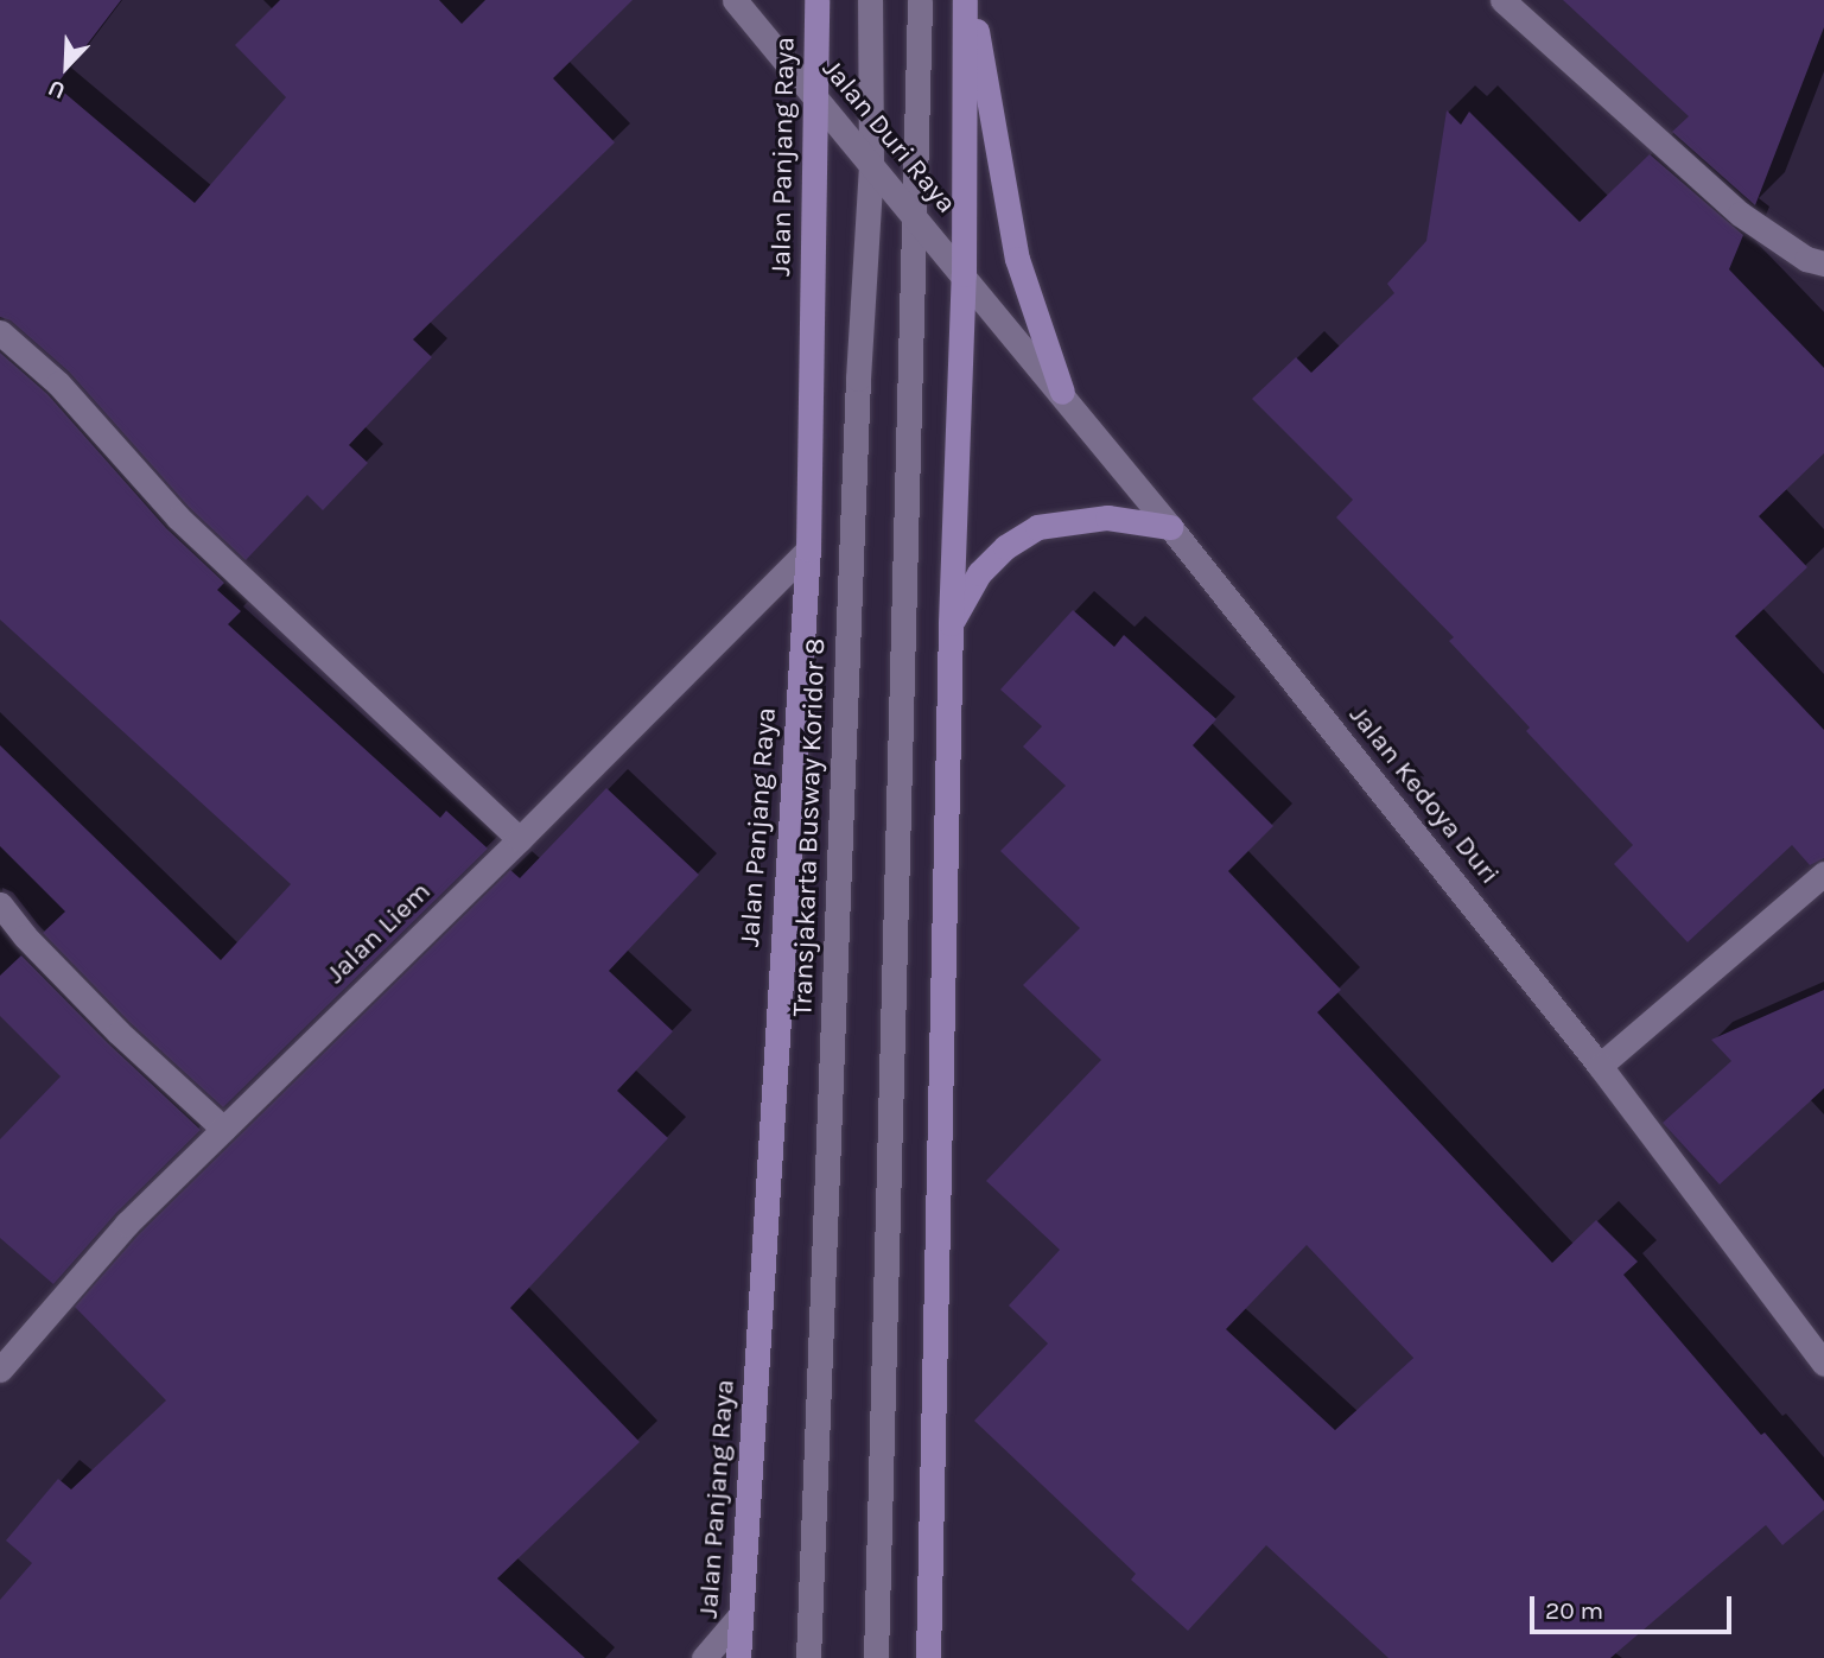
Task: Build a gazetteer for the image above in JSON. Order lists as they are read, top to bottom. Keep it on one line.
{"streets":{"main road":["Jalan Panjang Raya"],"street":["Jalan Duri Raya","Jalan Kedoya Duri","Transjakarta Busway Koridor 8","Jalan Liem"]},"crossings":[["Jalan Duri Raya","Jalan Panjang Raya"],["Jalan Duri Raya","Jalan Kedoya Duri"],["Jalan Duri Raya","Transjakarta Busway Koridor 8"],["Jalan Panjang Raya","Jalan Liem"]],"scale_bar":"20 m","north":"bottom left"}
